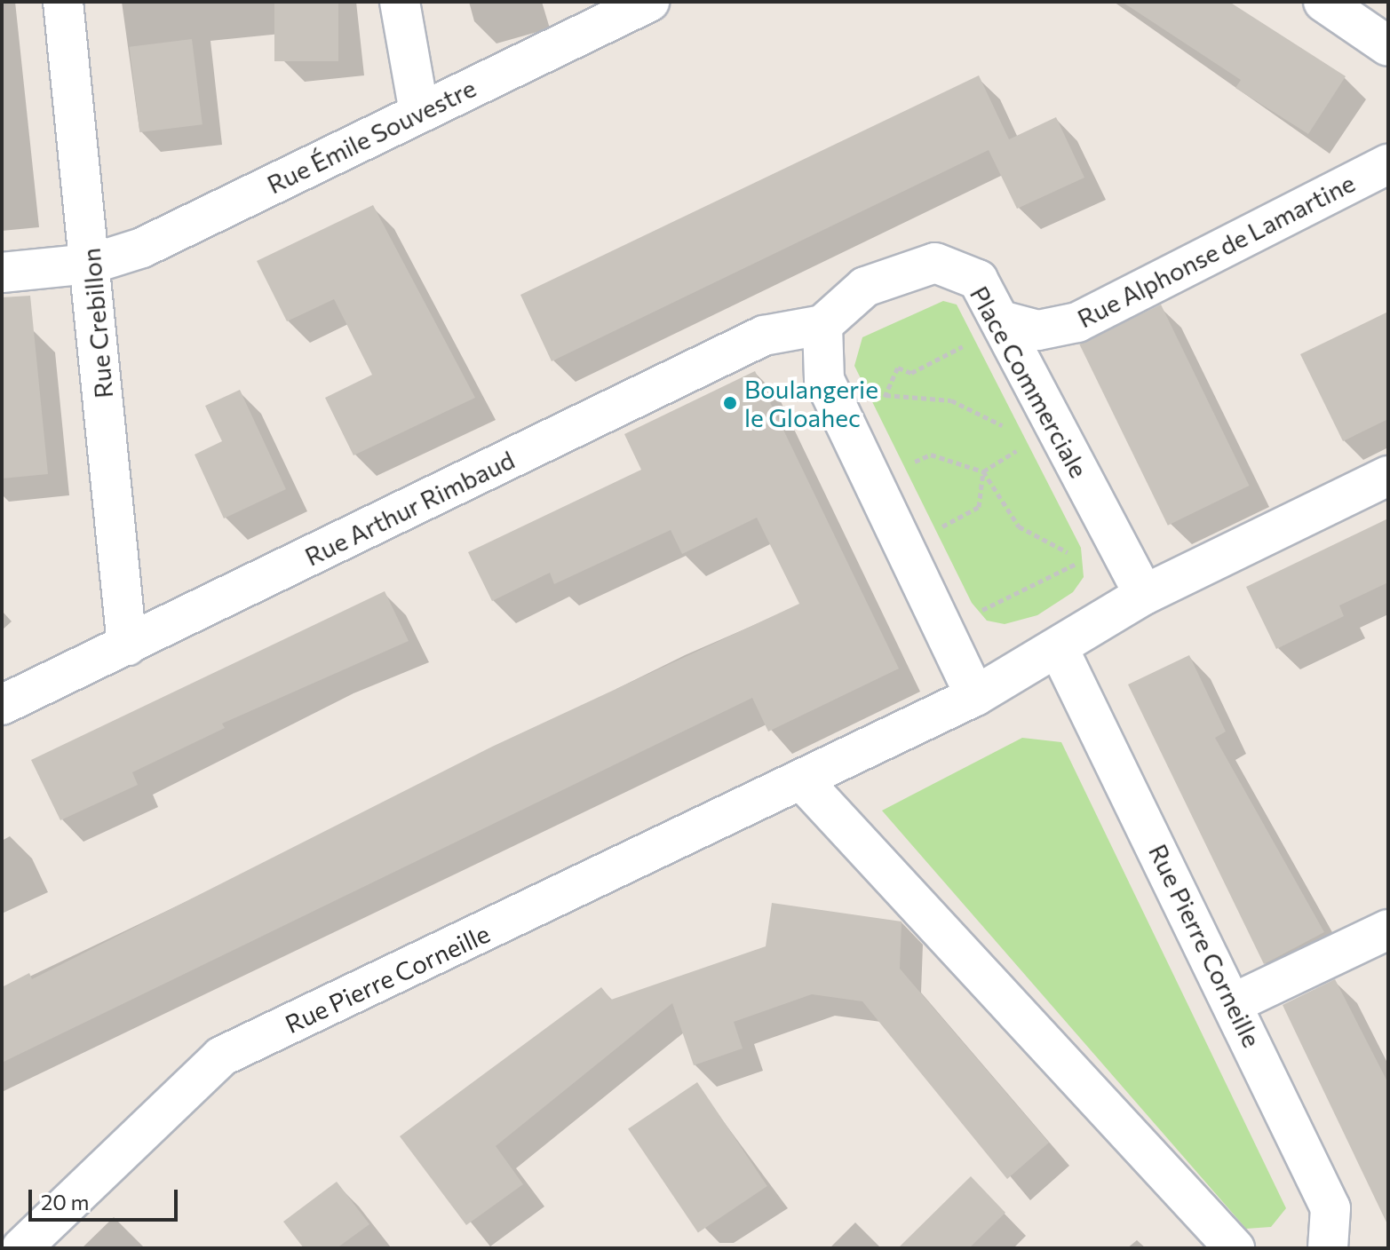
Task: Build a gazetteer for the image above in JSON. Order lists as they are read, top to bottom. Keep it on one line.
{"streets":{"street":["Rue Émile Souvestre","Rue Alphonse de Lamartine","Rue Crebillon","Place Commerciale","Rue Arthur Rimbaud","Rue Pierre Corneille"]},"crossings":[["Rue Émile Souvestre","Rue Crebillon"],["Rue Alphonse de Lamartine","Place Commerciale"],["Rue Crebillon","Rue Arthur Rimbaud"],["Place Commerciale","Rue Arthur Rimbaud"]],"places":["Boulangerie le Gloahec"],"scale_bar":"20 m"}
